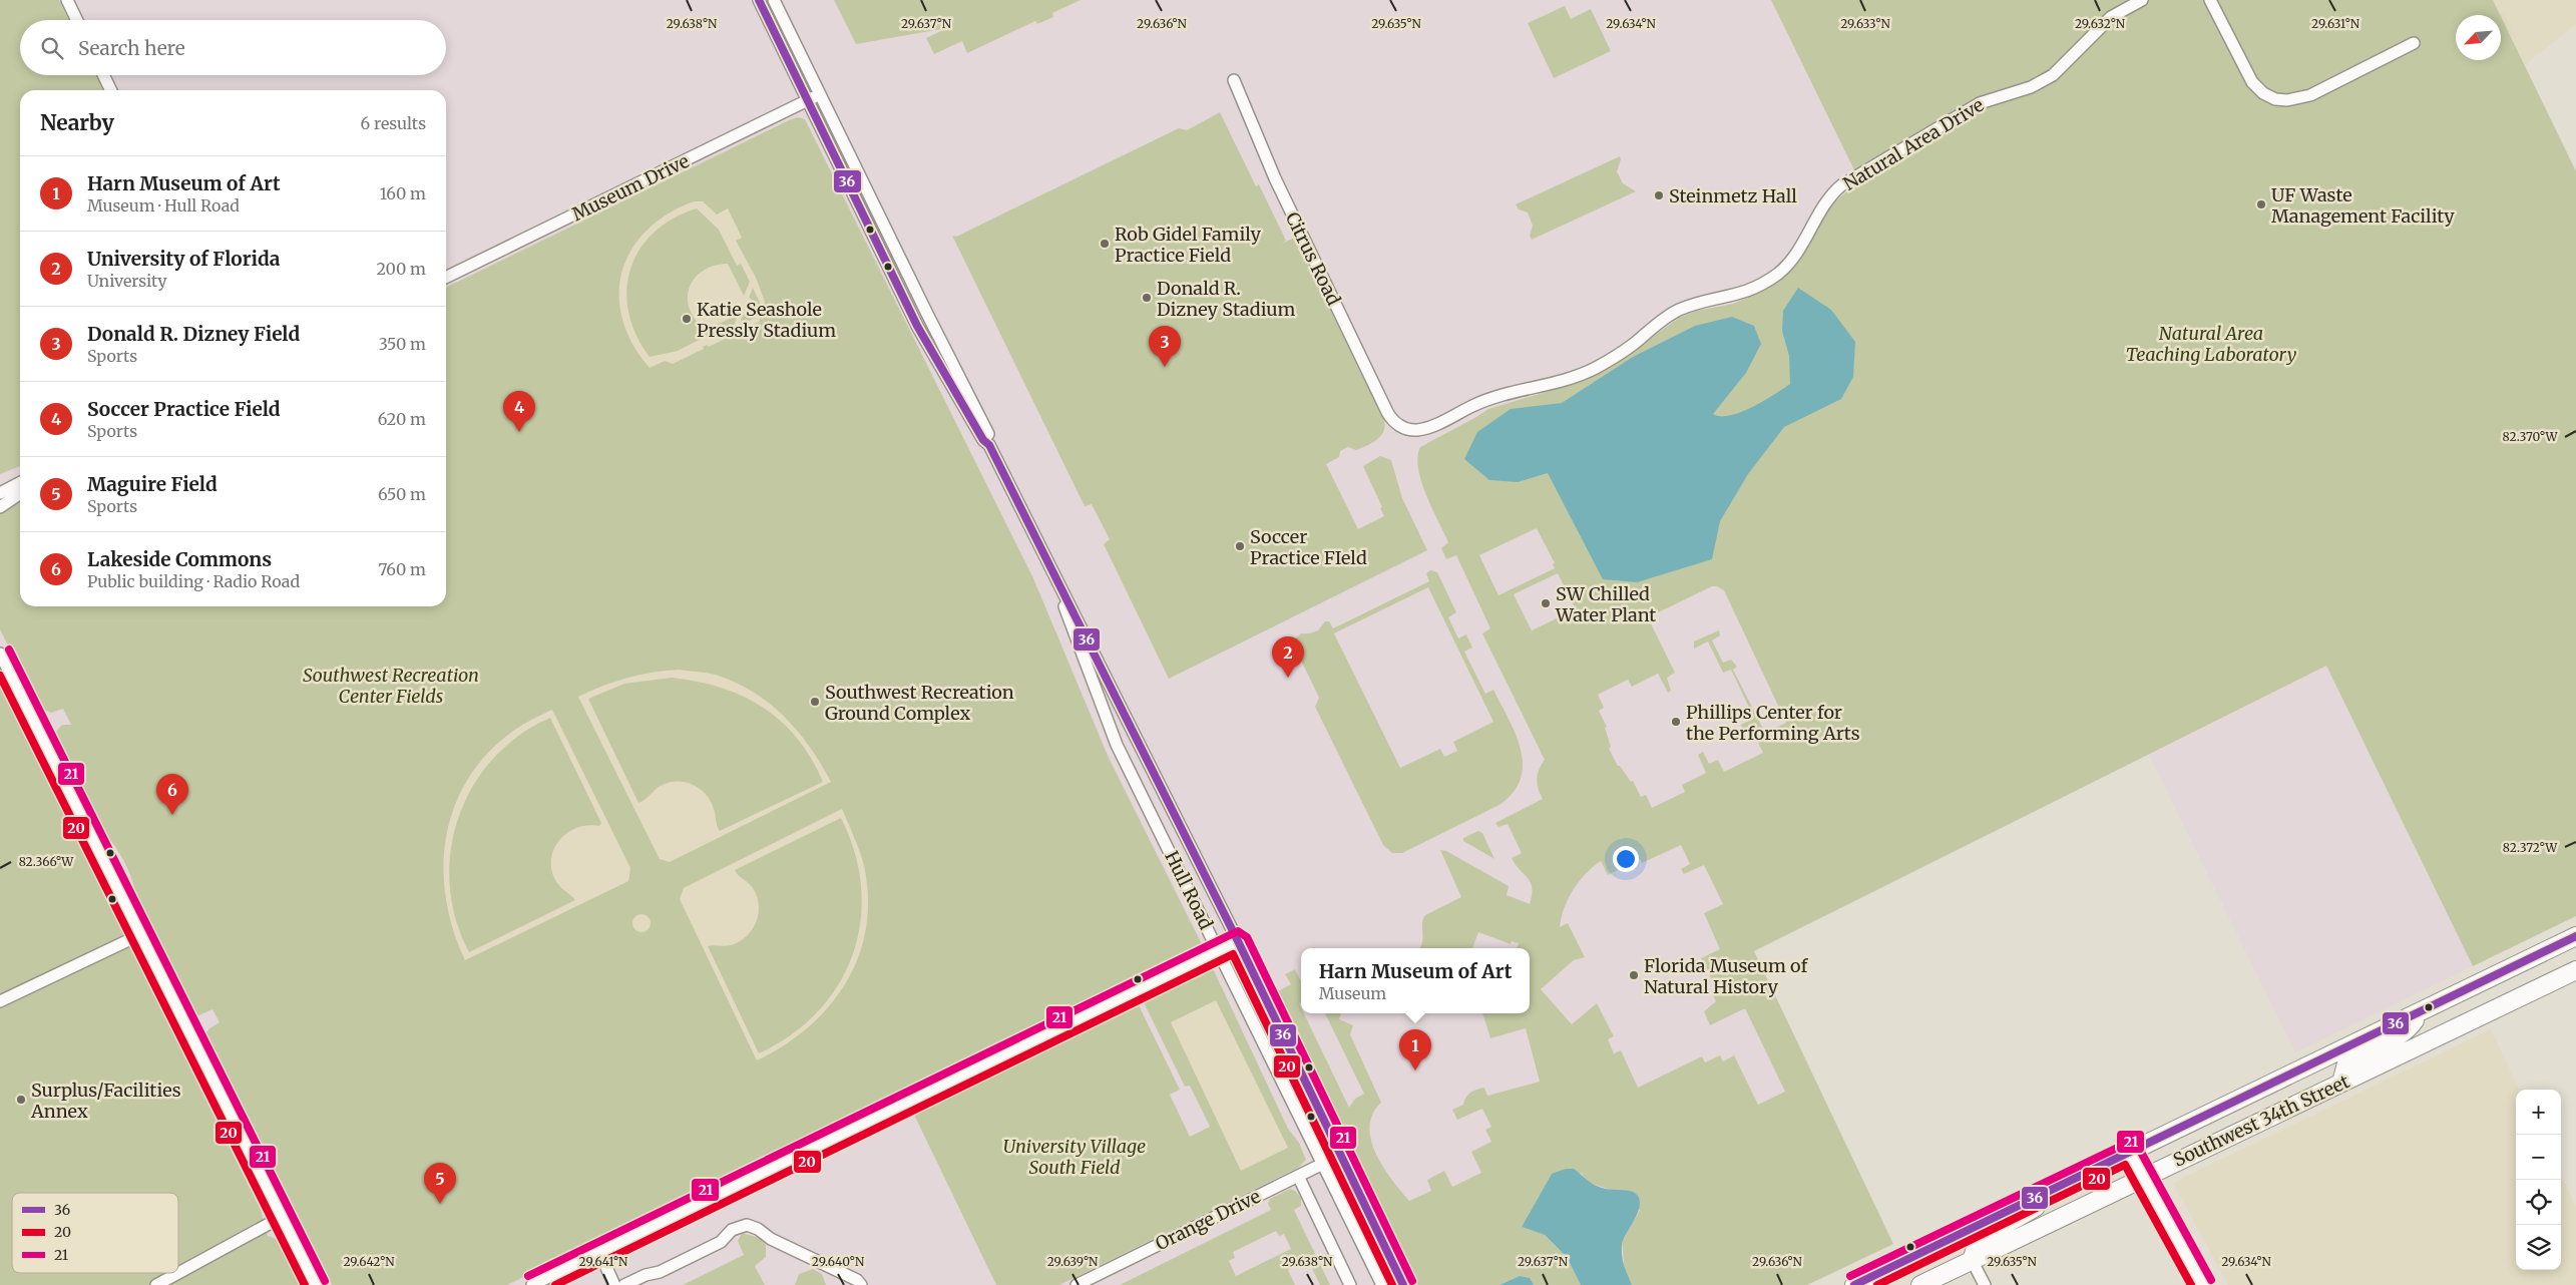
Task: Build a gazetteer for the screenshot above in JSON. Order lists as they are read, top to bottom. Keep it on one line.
{"streets":{"main road":["Southwest 34th Street"],"street":["Natural Area Drive","Museum Drive","Citrus Road","Hull Road","Orange Drive"]},"crossings":[["Natural Area Drive","Citrus Road"],["Museum Drive","Hull Road"],["Hull Road","Orange Drive"]],"parks":["Natural Area Teaching Laboratory","Southwest Recreation Center Fields","University Village South Field"],"places":["Steinmetz Hall","UF Waste Management Facility","Rob Gidel Family Practice Field","Donald R. Dizney Stadium","Katie Seashole Pressly Stadium","Soccer Practice FIeld","SW Chilled Water Plant","Southwest Recreation Ground Complex","Phillips Center for the Performing Arts","Florida Museum of Natural History","Surplus/Facilities Annex"],"lines":["transit line 36","transit line 21","transit line 20"],"legend":["36","20","21"],"north":"bottom left","page":{"search":"Search here","heading":["Nearby","6 results"],"list":[{"mark":"1","name":"Harn Museum of Art","note":"Museum · Hull Road","value":"160 m"},{"mark":"2","name":"University of Florida","note":"University","value":"200 m"},{"mark":"3","name":"Donald R. Dizney Field","note":"Sports","value":"350 m"},{"mark":"4","name":"Soccer Practice Field","note":"Sports","value":"620 m"},{"mark":"5","name":"Maguire Field","note":"Sports","value":"650 m"},{"mark":"6","name":"Lakeside Commons","note":"Public building · Radio Road","value":"760 m"}],"pins":["3","4","2","6","1","5"],"popup":["Harn Museum of Art","Museum"],"map_buttons":["+","−"]},"coordinates":["29.638°N","29.637°N","29.636°N","29.635°N","29.634°N","29.633°N","29.632°N","29.631°N","82.370°W","82.372°W","82.366°W","29.642°N","29.641°N","29.640°N","29.639°N"]}
